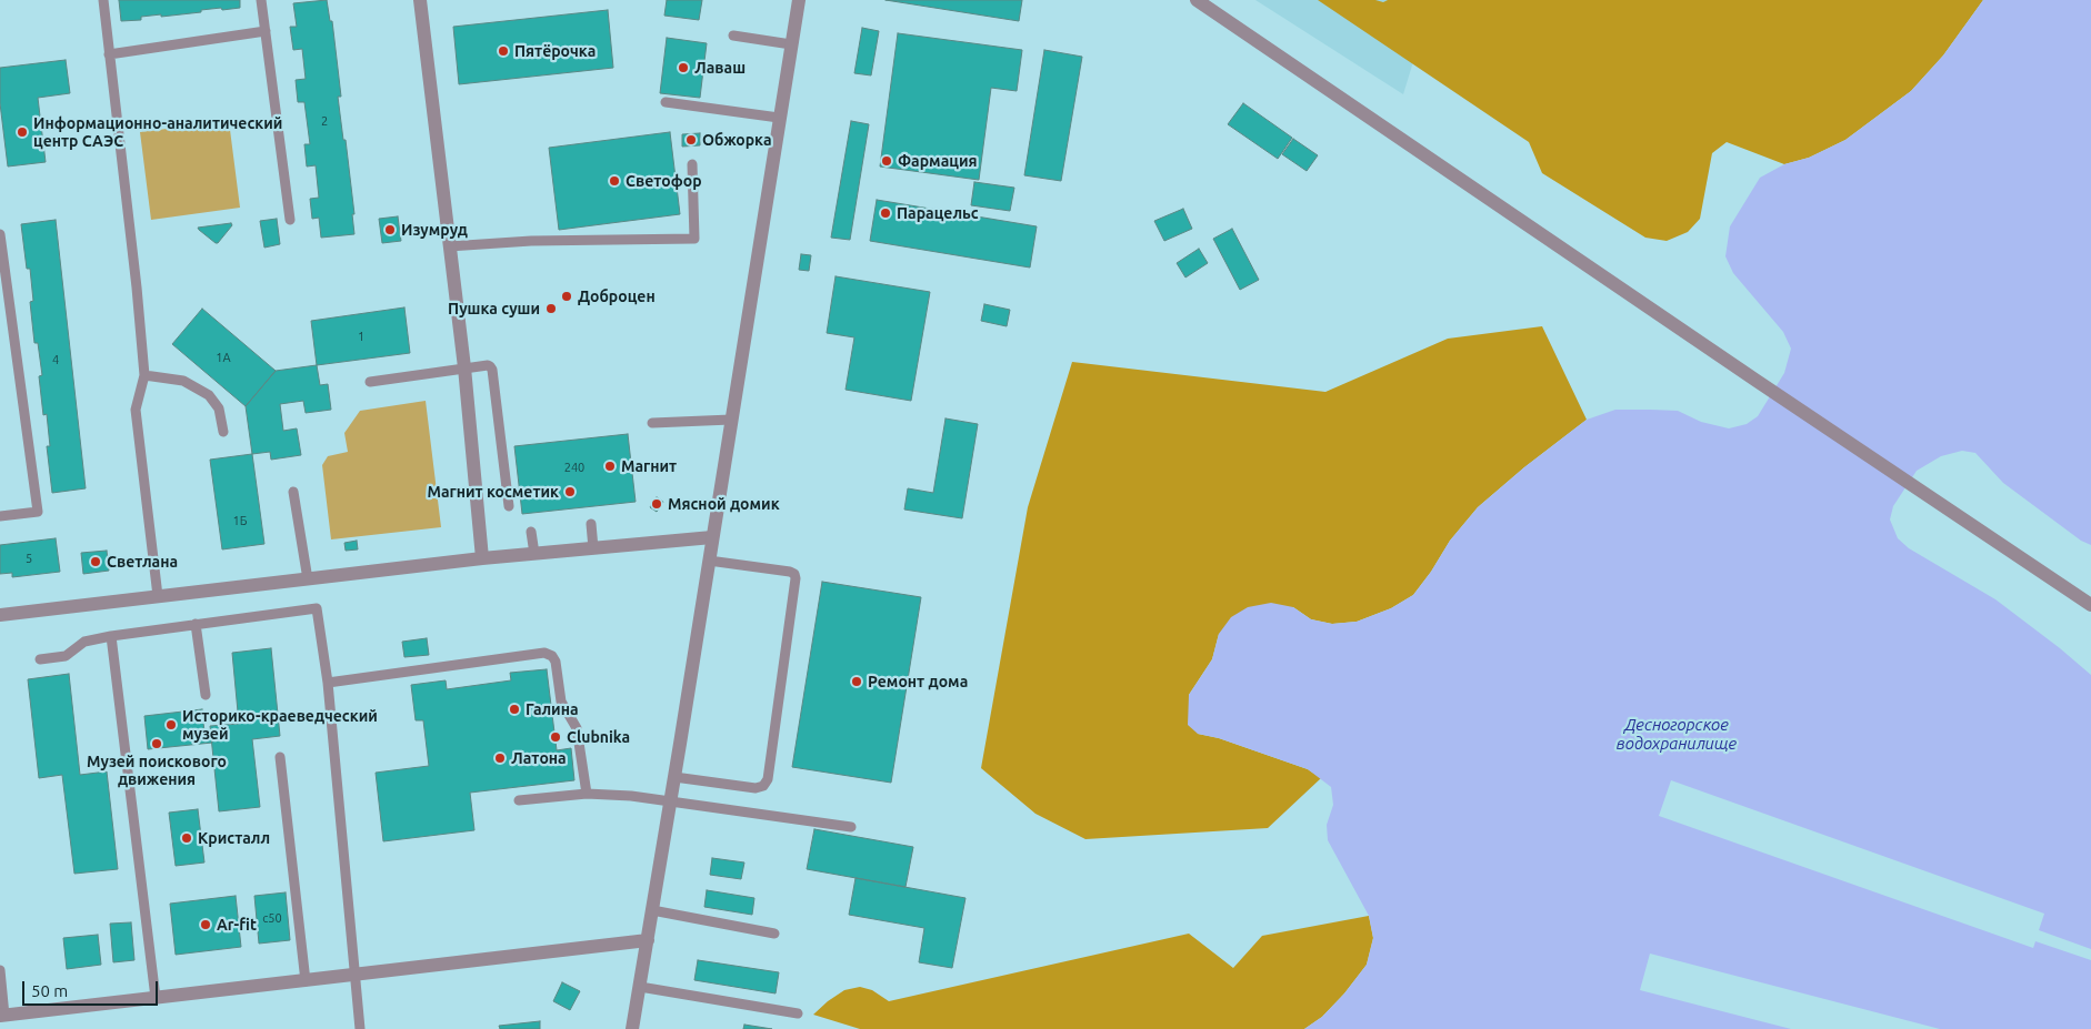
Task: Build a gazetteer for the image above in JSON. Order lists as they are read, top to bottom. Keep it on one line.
{"water":["Десногорское водохранилище"],"places":["Пятёрочка","Лаваш","Информационно-аналитический центр САЭС","Обжорка","Фармация","Светофор","Парацельс","Изумруд","Доброцен","Пушка суши","Магнит","Магнит косметик","Мясной домик","Светлана","Ремонт дома","Галина","Историко-краеведческий музей","Clubnika","Музей поискового движения","Латона","Кристалл","Ar-fit"],"house_numbers":["2","1","1А","4","240","1Б","5","с50"],"scale_bar":"50 m"}
